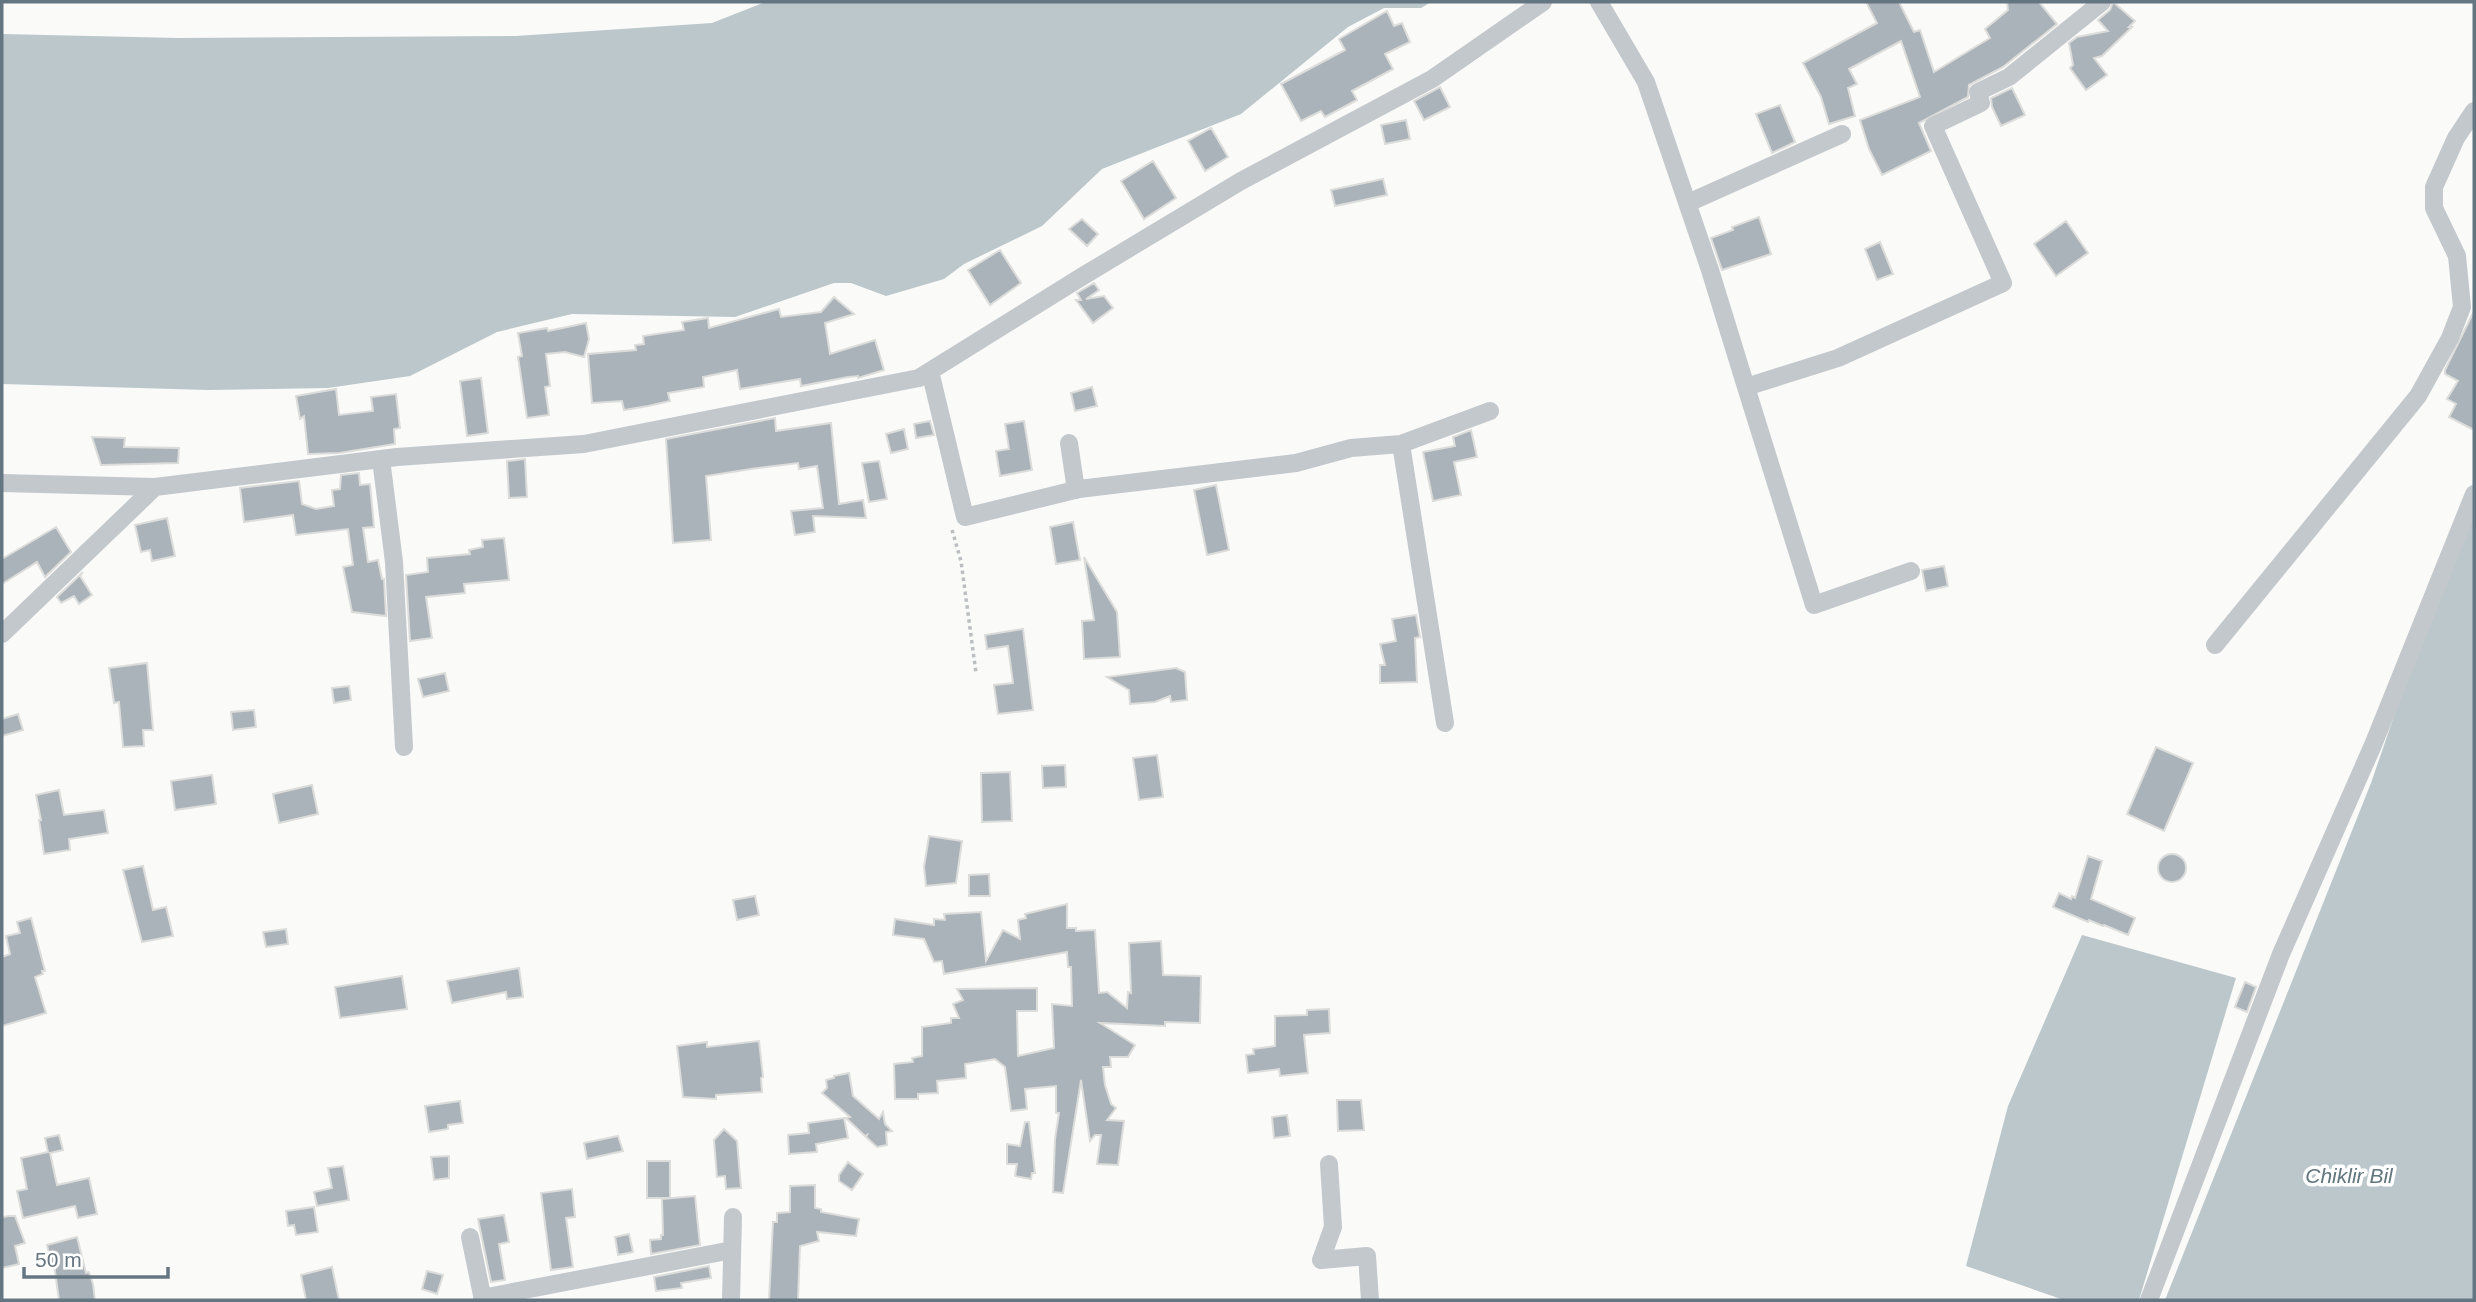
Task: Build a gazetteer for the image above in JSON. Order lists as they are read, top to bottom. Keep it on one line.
{"water":["Chiklir Bil"],"scale_bar":"50 m"}
